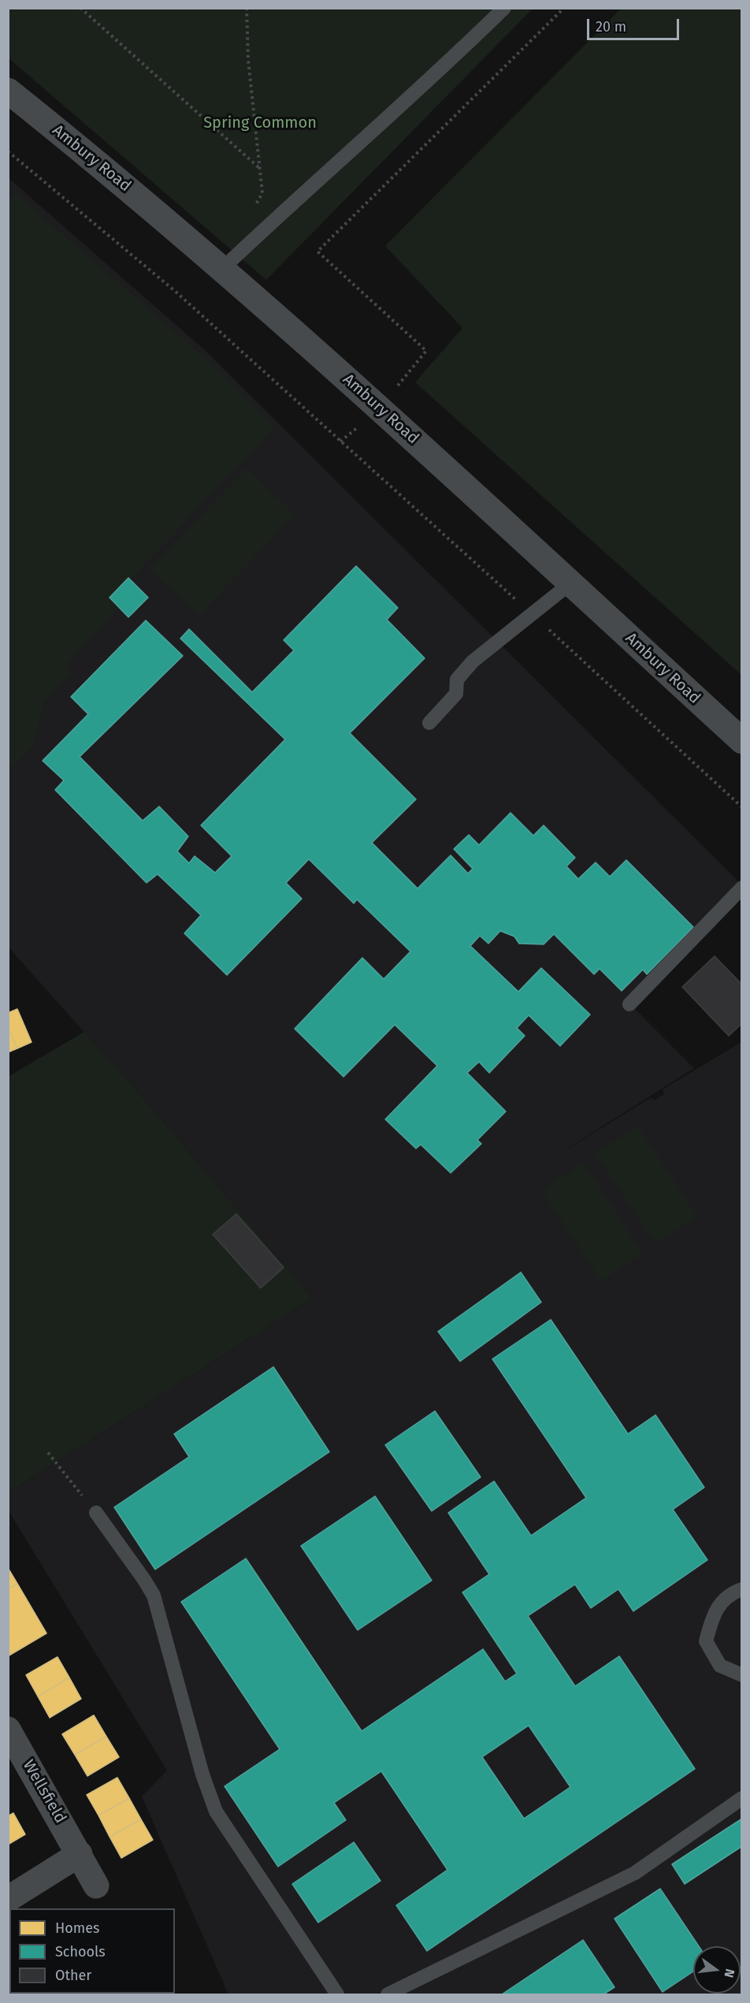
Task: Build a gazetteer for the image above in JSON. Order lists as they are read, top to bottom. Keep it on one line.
{"streets":{"street":["Ambury Road","Wellsfield"]},"parks":["Spring Common"],"legend":["Homes","Schools","Other"],"scale_bar":"20 m","north":"right"}
